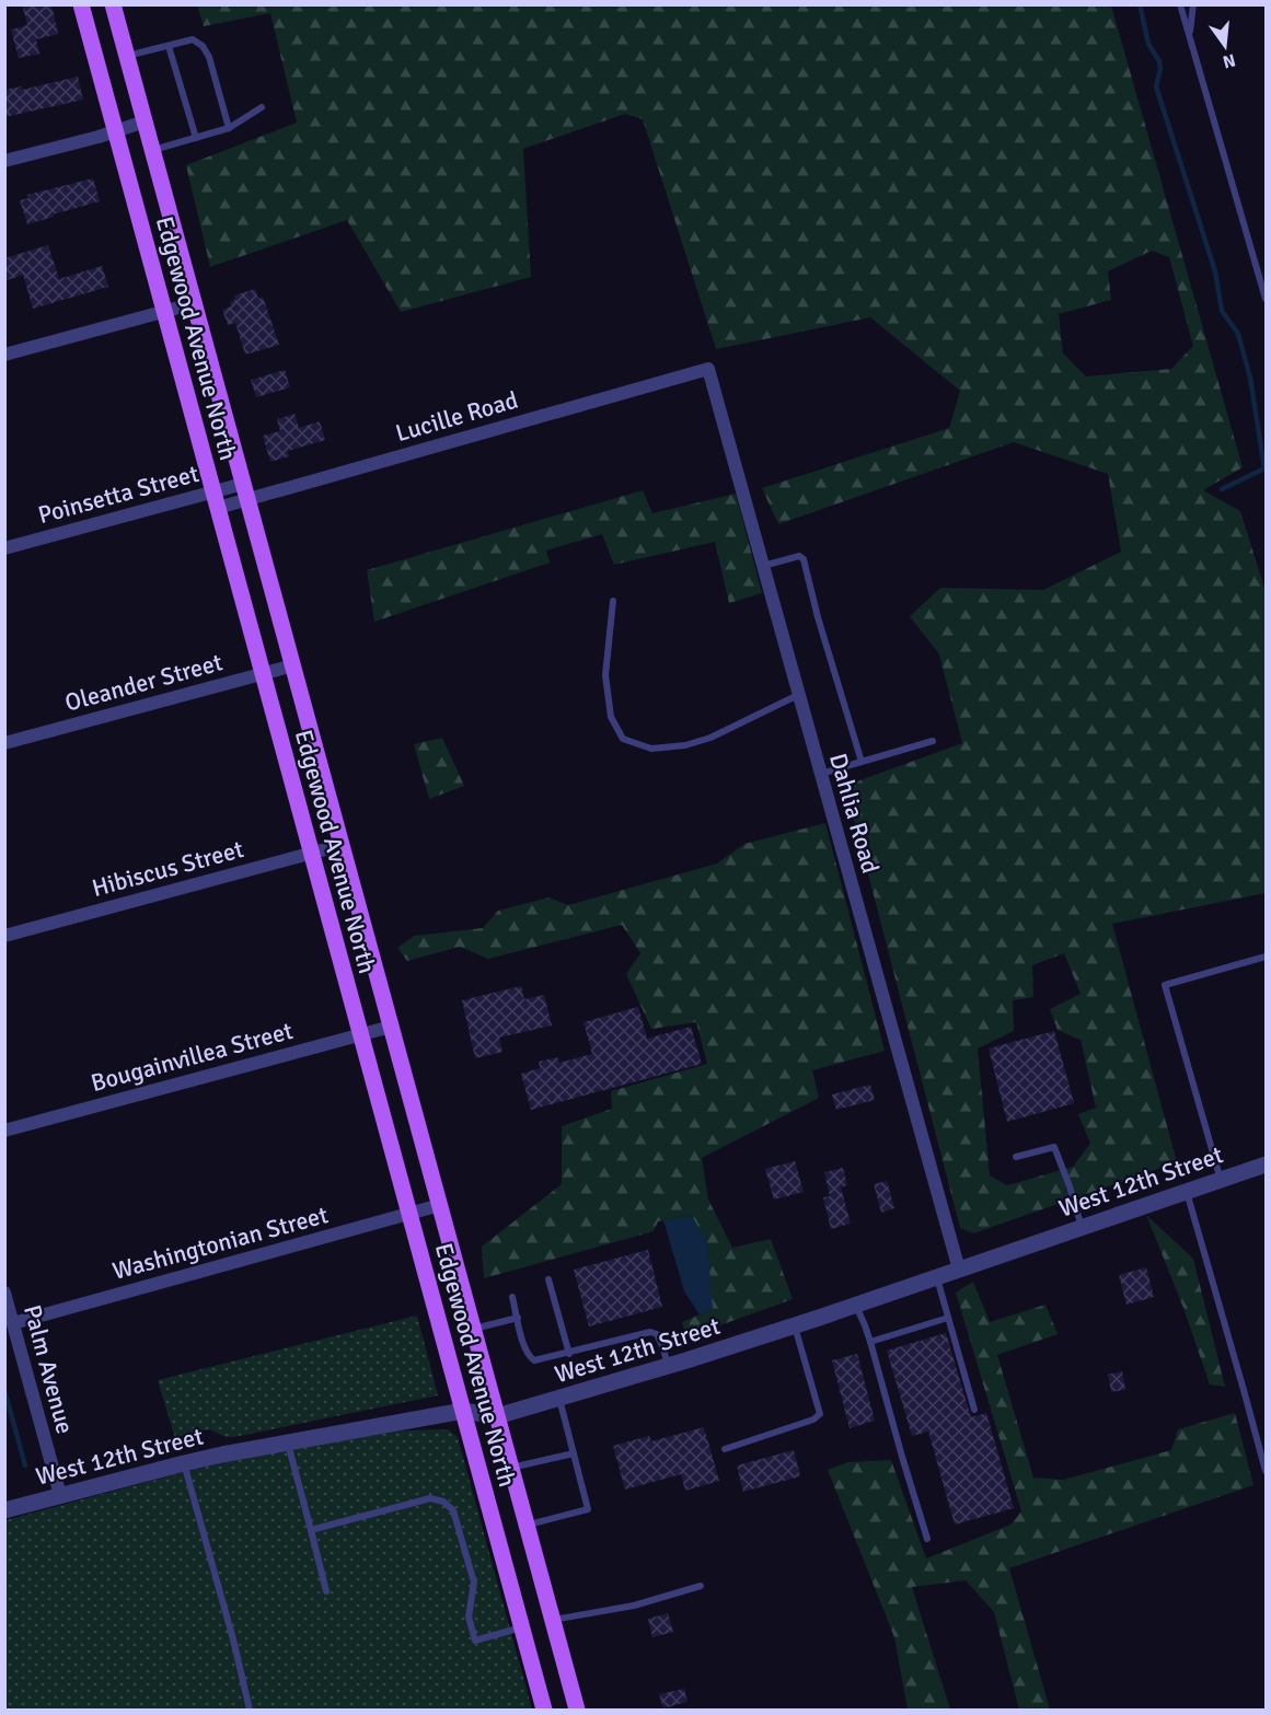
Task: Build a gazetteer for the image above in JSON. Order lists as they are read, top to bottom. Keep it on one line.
{"streets":{"main road":["Edgewood Avenue North"],"street":["Lucille Road","Poinsetta Street","Oleander Street","Dahlia Road","Hibiscus Street","Bougainvillea Street","West 12th Street","Washingtonian Street","Palm Avenue"]},"crossings":[["Edgewood Avenue North","Lucille Road"],["Edgewood Avenue North","Poinsetta Street"],["Edgewood Avenue North","Oleander Street"],["Edgewood Avenue North","Hibiscus Street"],["Edgewood Avenue North","Bougainvillea Street"],["Edgewood Avenue North","West 12th Street"],["Edgewood Avenue North","Washingtonian Street"],["Lucille Road","Poinsetta Street"],["Lucille Road","Dahlia Road"],["Dahlia Road","West 12th Street"],["West 12th Street","Palm Avenue"],["Washingtonian Street","Palm Avenue"]],"north":"bottom"}
